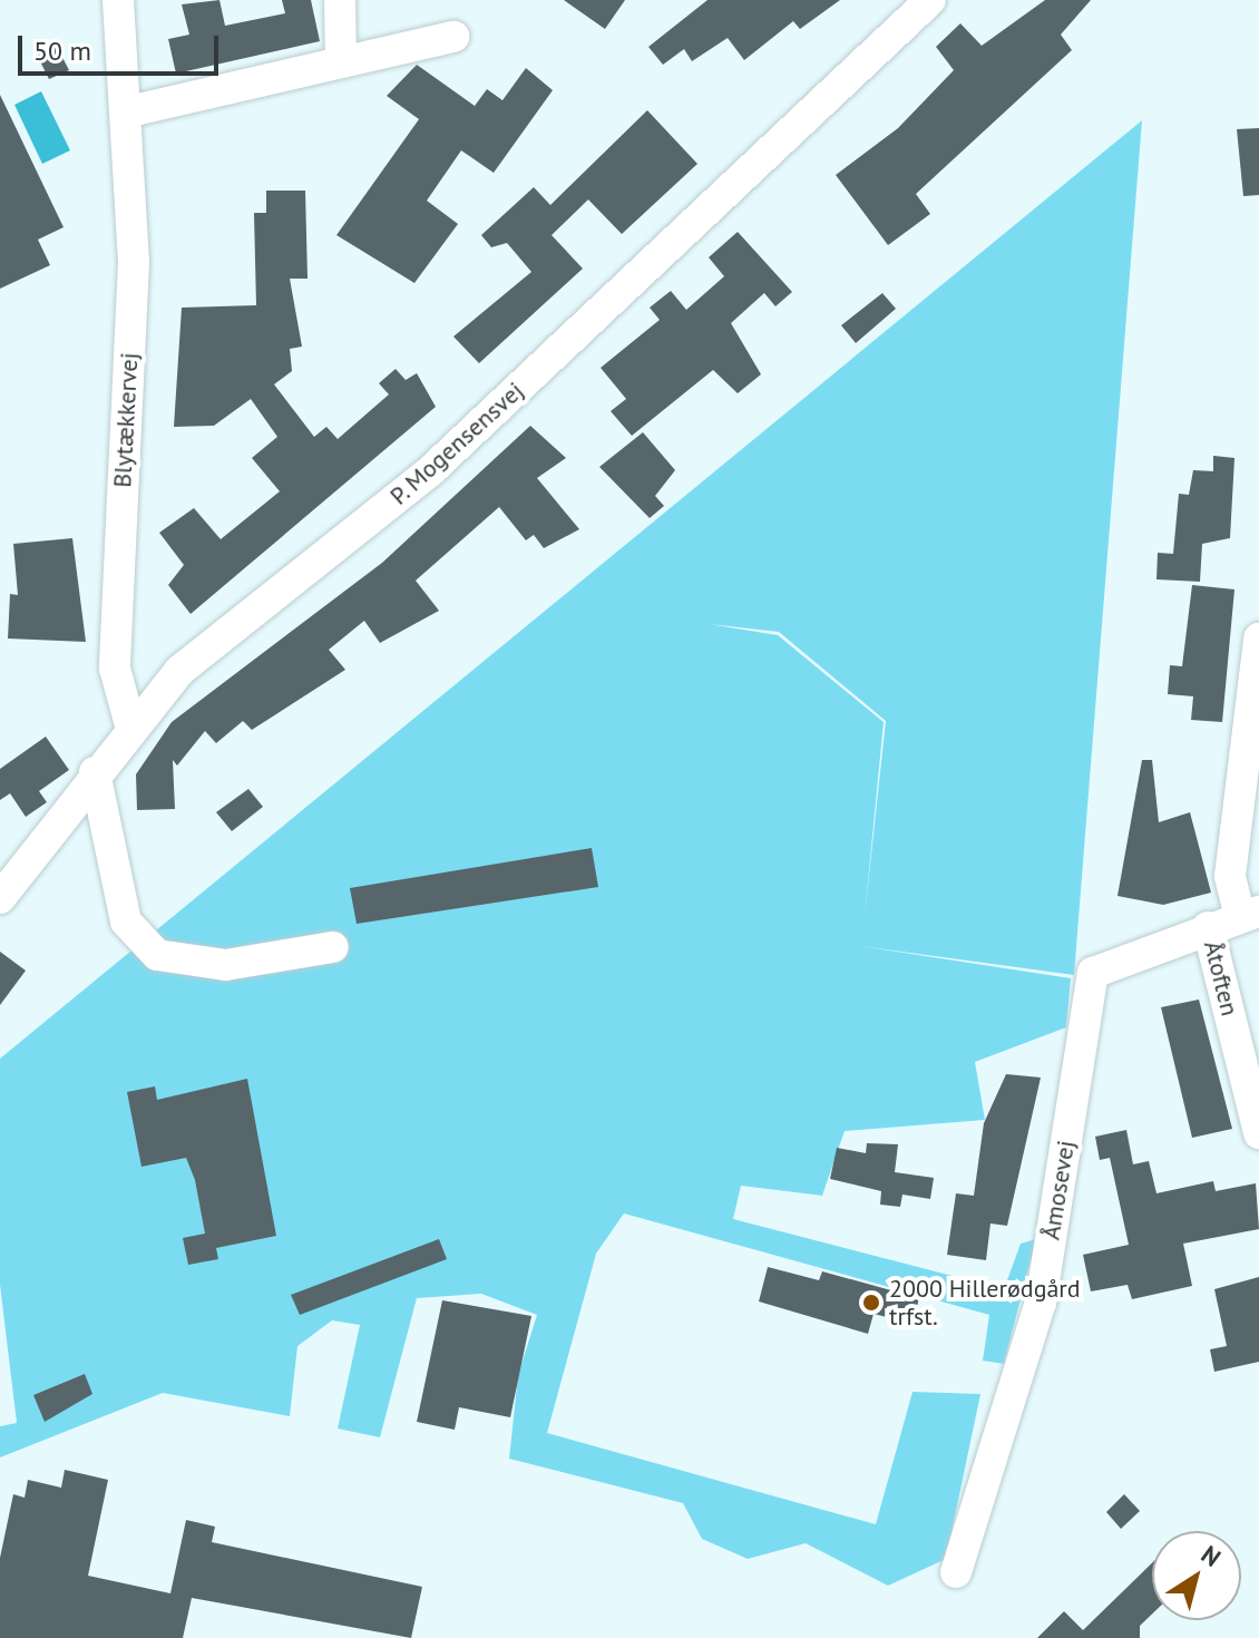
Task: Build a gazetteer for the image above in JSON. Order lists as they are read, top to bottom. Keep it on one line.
{"streets":{"street":["Blytækkervej","P. Mogensensvej","Åtoften","Åmosevej"]},"crossings":[["Blytækkervej","P. Mogensensvej"],["Åtoften","Åmosevej"]],"places":["2000 Hillerødgård trfst."],"scale_bar":"50 m","north":"top right"}
